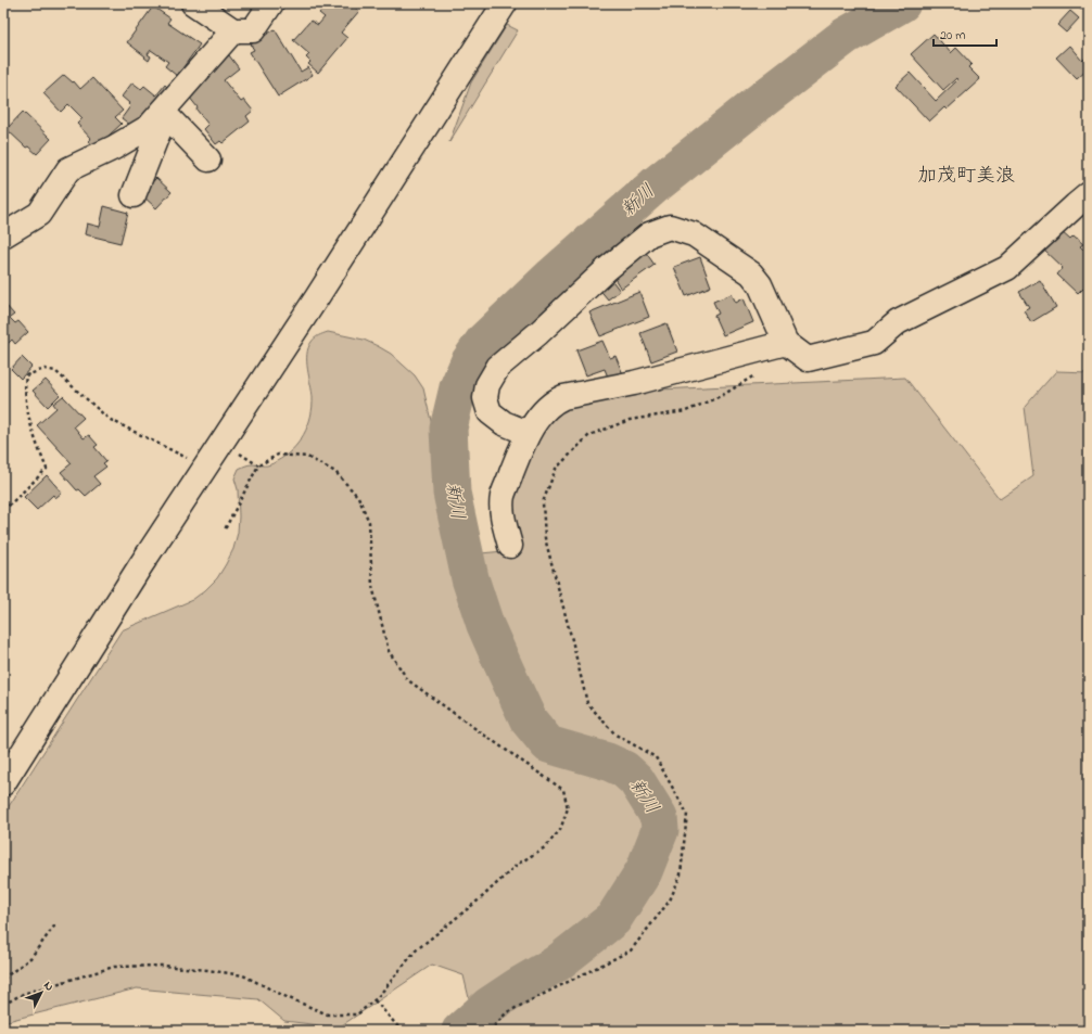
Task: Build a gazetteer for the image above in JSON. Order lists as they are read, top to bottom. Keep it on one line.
{"districts":["加茂町美浪"],"water":["新川"],"scale_bar":"20 m","north":"top right"}
